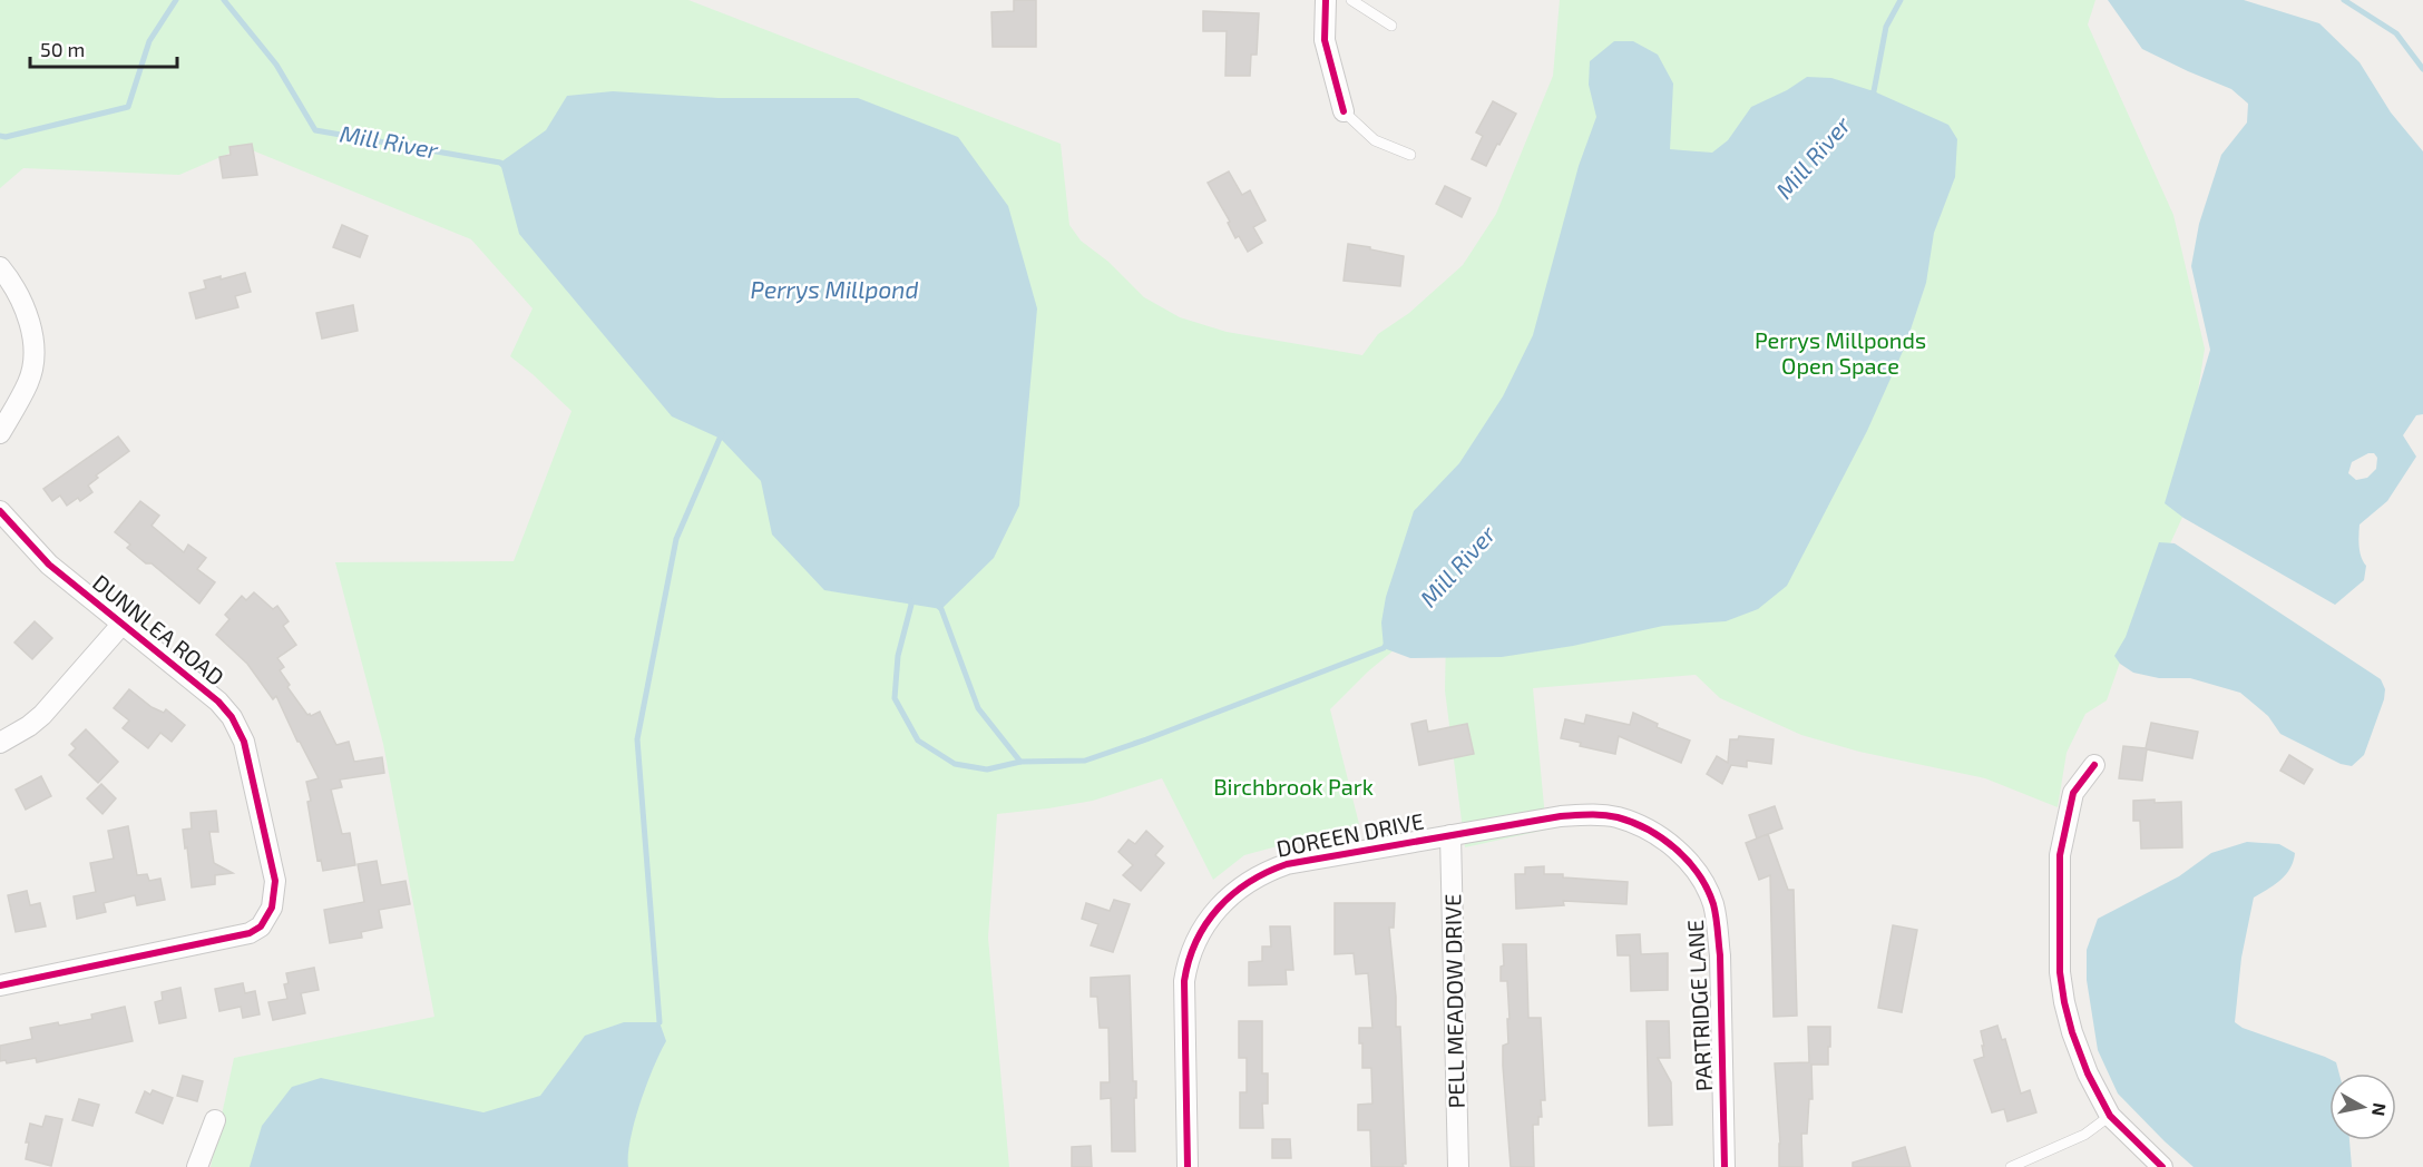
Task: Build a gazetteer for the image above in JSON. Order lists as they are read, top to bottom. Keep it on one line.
{"streets":{"street":["DUNNLEA ROAD","DOREEN DRIVE","PELL MEADOW DRIVE","PARTRIDGE LANE"]},"crossings":[["DOREEN DRIVE","PELL MEADOW DRIVE"],["DOREEN DRIVE","PARTRIDGE LANE"],["PELL MEADOW DRIVE","PARTRIDGE LANE"]],"water":["Mill River","Perrys Millpond"],"parks":["Perrys Millponds Open Space","Birchbrook Park"],"scale_bar":"50 m","north":"right"}
